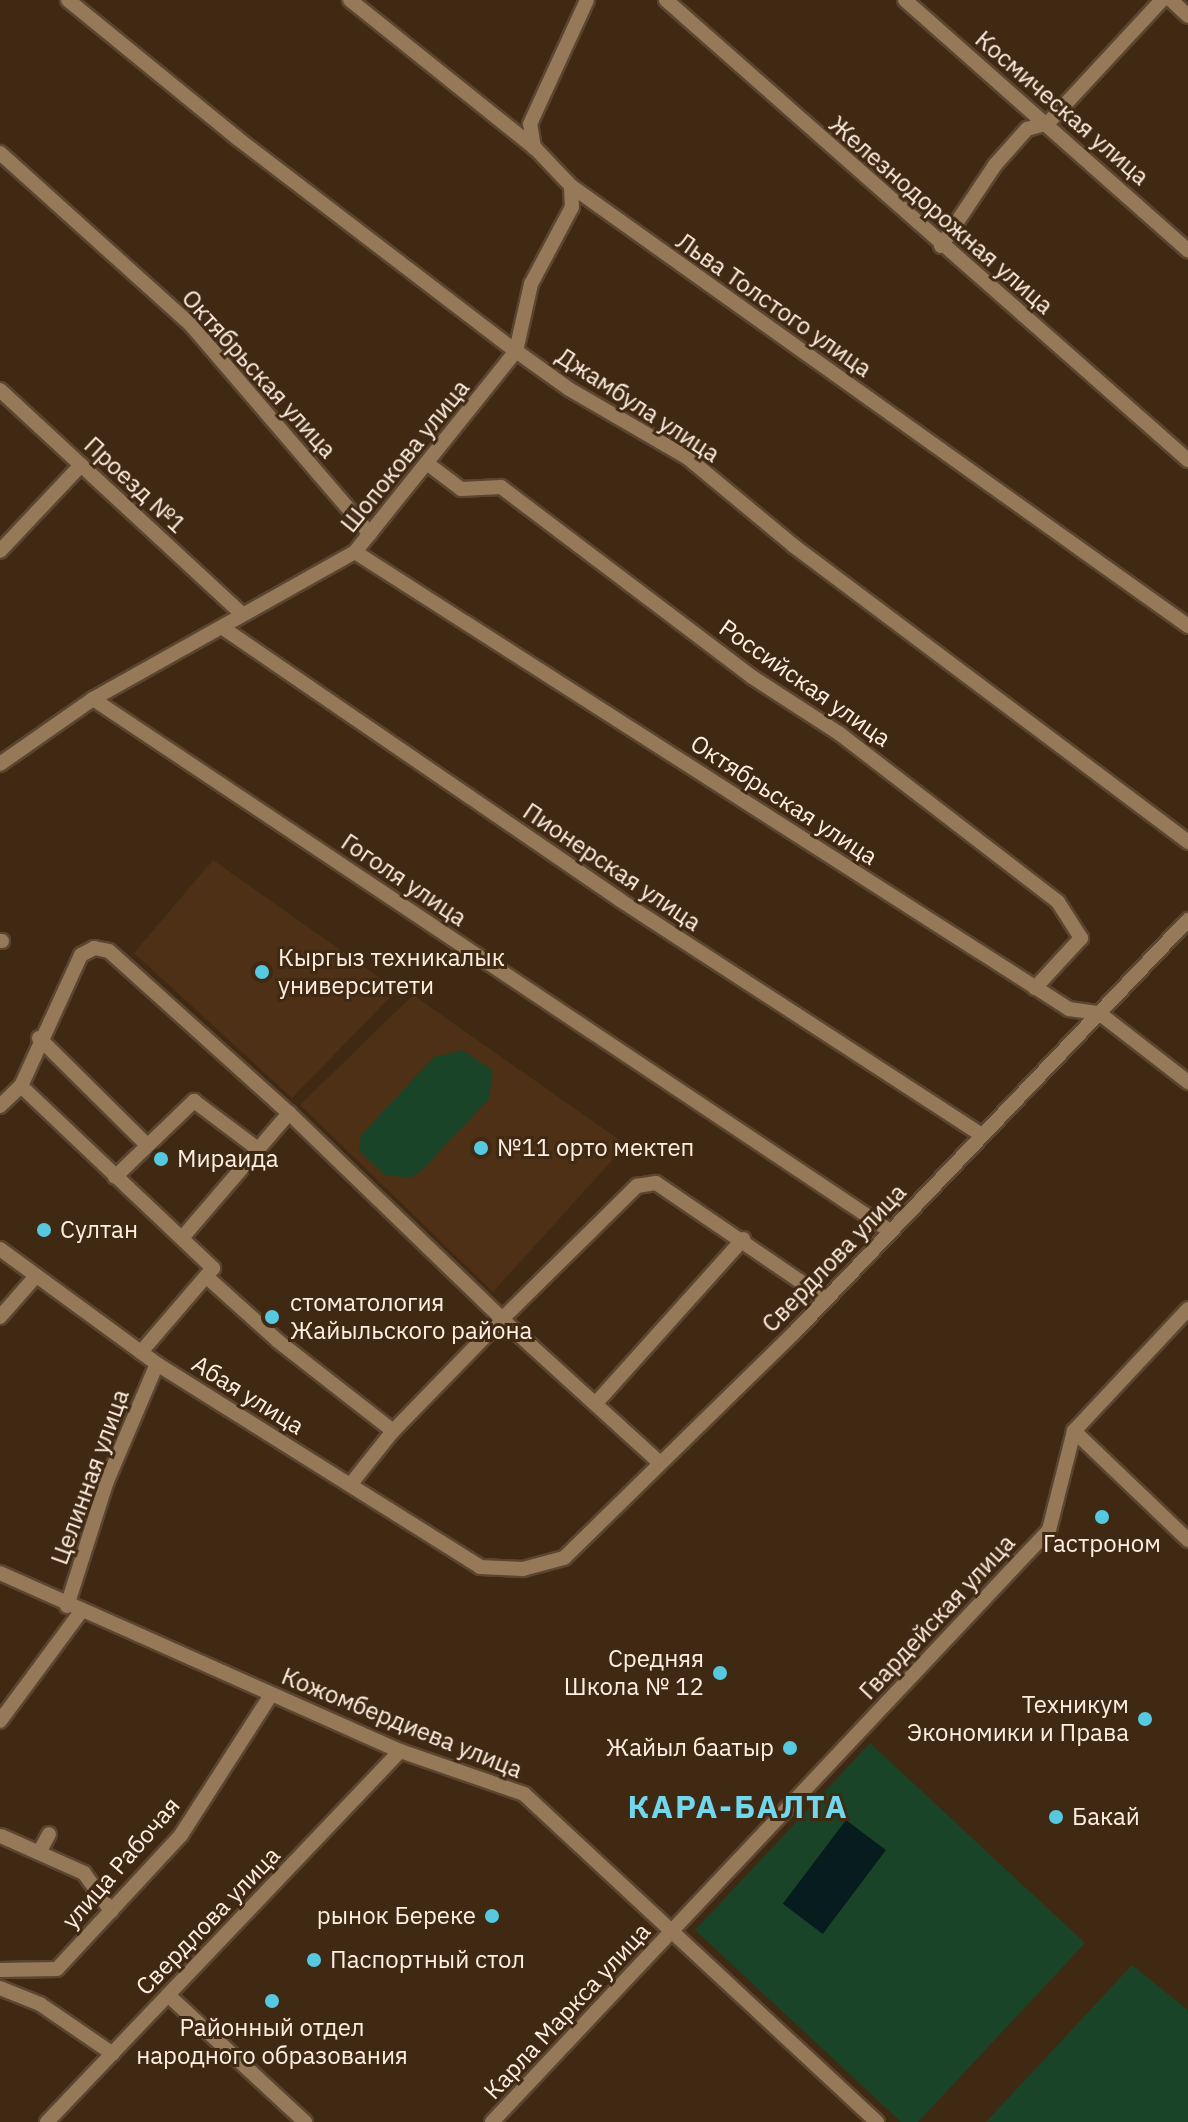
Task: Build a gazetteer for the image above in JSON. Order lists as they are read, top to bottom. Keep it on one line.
{"streets":{"street":["Космическая улица","Железнодорожная улица","Льва Толстого улица","Октябрьская улица","Джамбула улица","Шопокова улица","Проезд №1","Российская улица","Пионерская улица","Гоголя улица","Свердлова улица","Абая улица","Целинная улица","Гвардейская улица","Кожомбердиева улица","улица Рабочая","Карла Маркса улица"]},"crossings":[["Льва Толстого улица","Шопокова улица"],["Октябрьская улица","Шопокова улица"],["Октябрьская улица","Российская улица"],["Октябрьская улица","Свердлова улица"],["Джамбула улица","Шопокова улица"],["Шопокова улица","Проезд №1"],["Шопокова улица","Российская улица"],["Шопокова улица","Пионерская улица"],["Шопокова улица","Гоголя улица"],["Пионерская улица","Свердлова улица"],["Гоголя улица","Свердлова улица"],["Свердлова улица","Абая улица"],["Свердлова улица","Кожомбердиева улица"],["Абая улица","Целинная улица"],["Целинная улица","Кожомбердиева улица"],["Гвардейская улица","Кожомбердиева улица"],["Гвардейская улица","Карла Маркса улица"],["Кожомбердиева улица","улица Рабочая"],["Кожомбердиева улица","Карла Маркса улица"]],"districts":["КАРА-БАЛТА"],"places":["Кыргыз техникалык университети","№11 орто мектеп","Мираида","Султан","стоматология Жайыльского района","Гастроном","Средняя Школа № 12","Техникум Экономики и Права","Жайыл баатыр","Бакай","рынок Береке","Паспортный стол","Районный отдел народного образования"]}
